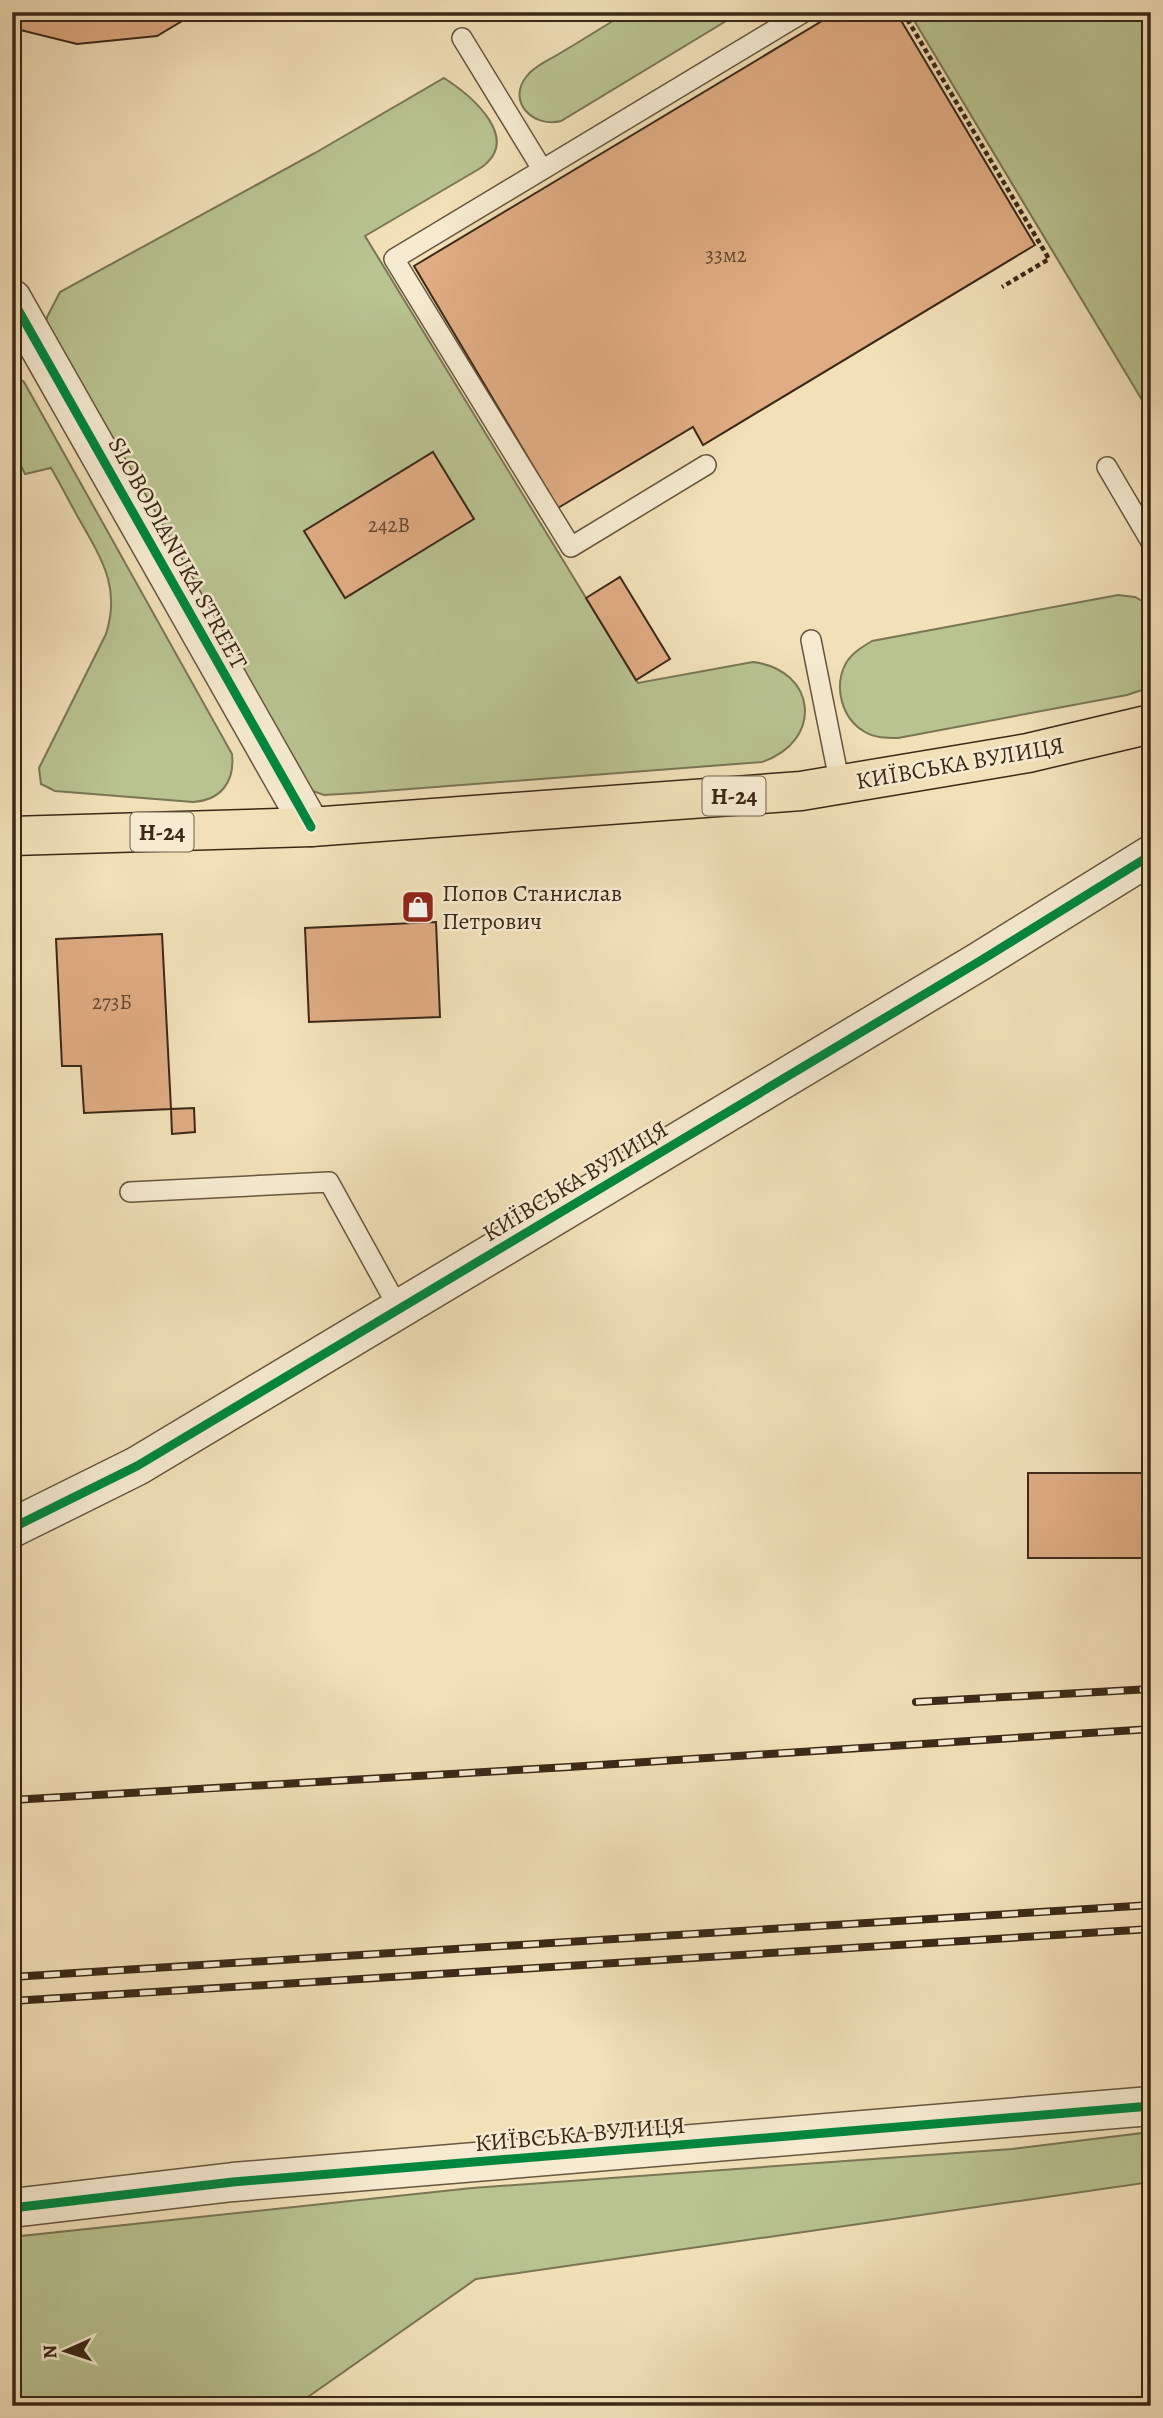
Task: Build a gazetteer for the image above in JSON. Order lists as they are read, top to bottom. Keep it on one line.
{"streets":{"main road":["КИЇВСЬКА ВУЛИЦЯ","Н-24"],"street":["SLOBODIANUKA STREET"]},"crossings":[["SLOBODIANUKA STREET","КИЇВСЬКА ВУЛИЦЯ"]],"places":{"shop":["Попов Станислав Петрович"]},"house_numbers":["33м2","242В","273Б"],"north":"left"}
